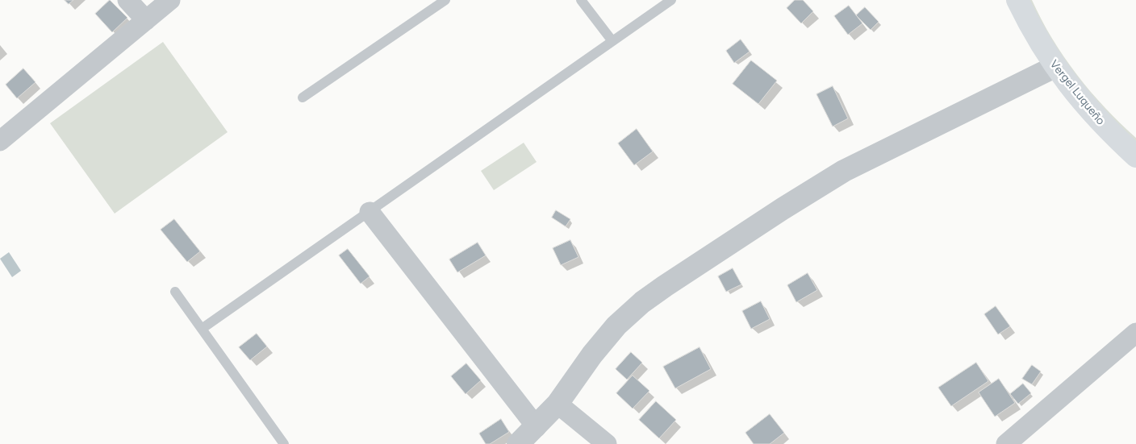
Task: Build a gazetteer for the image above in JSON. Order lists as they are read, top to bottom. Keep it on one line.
{"streets":{"main road":["Vergel Luqueño"]}}
